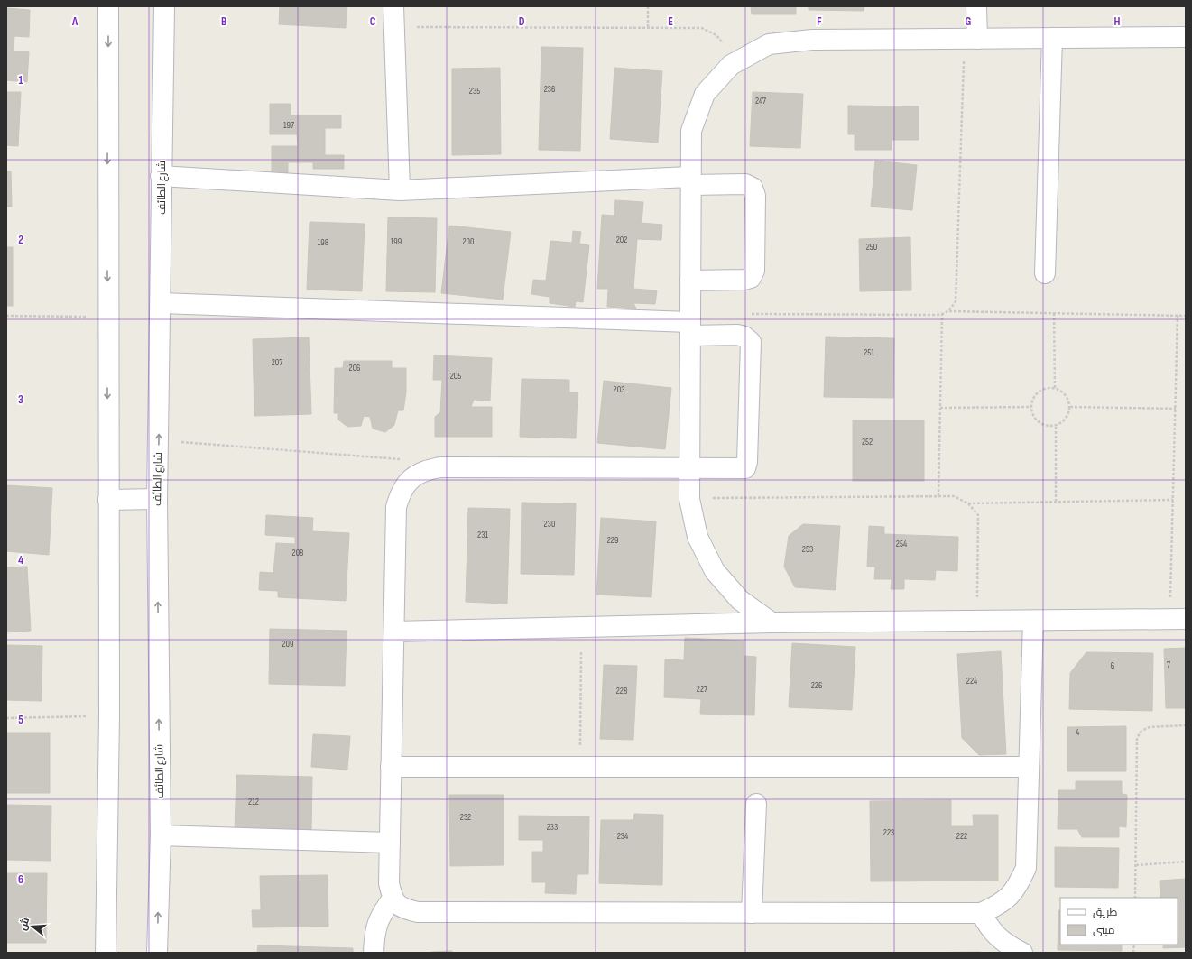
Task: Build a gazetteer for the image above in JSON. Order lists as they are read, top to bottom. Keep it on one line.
{"streets":{"street":["شارع الطائف"]},"house_numbers":["236","235","247","197","202","199","200","198","250","251","207","206","205","203","252","230","231","229","254","253","208","209","7","6","224","226","227","228","4","212","232","233","223","234","222"],"legend":["طريق","مبنى"],"north":"left","grid":{"columns":["A","B","C","D","E","F","G","H"],"rows":["1","2","3","4","5","6"]}}
